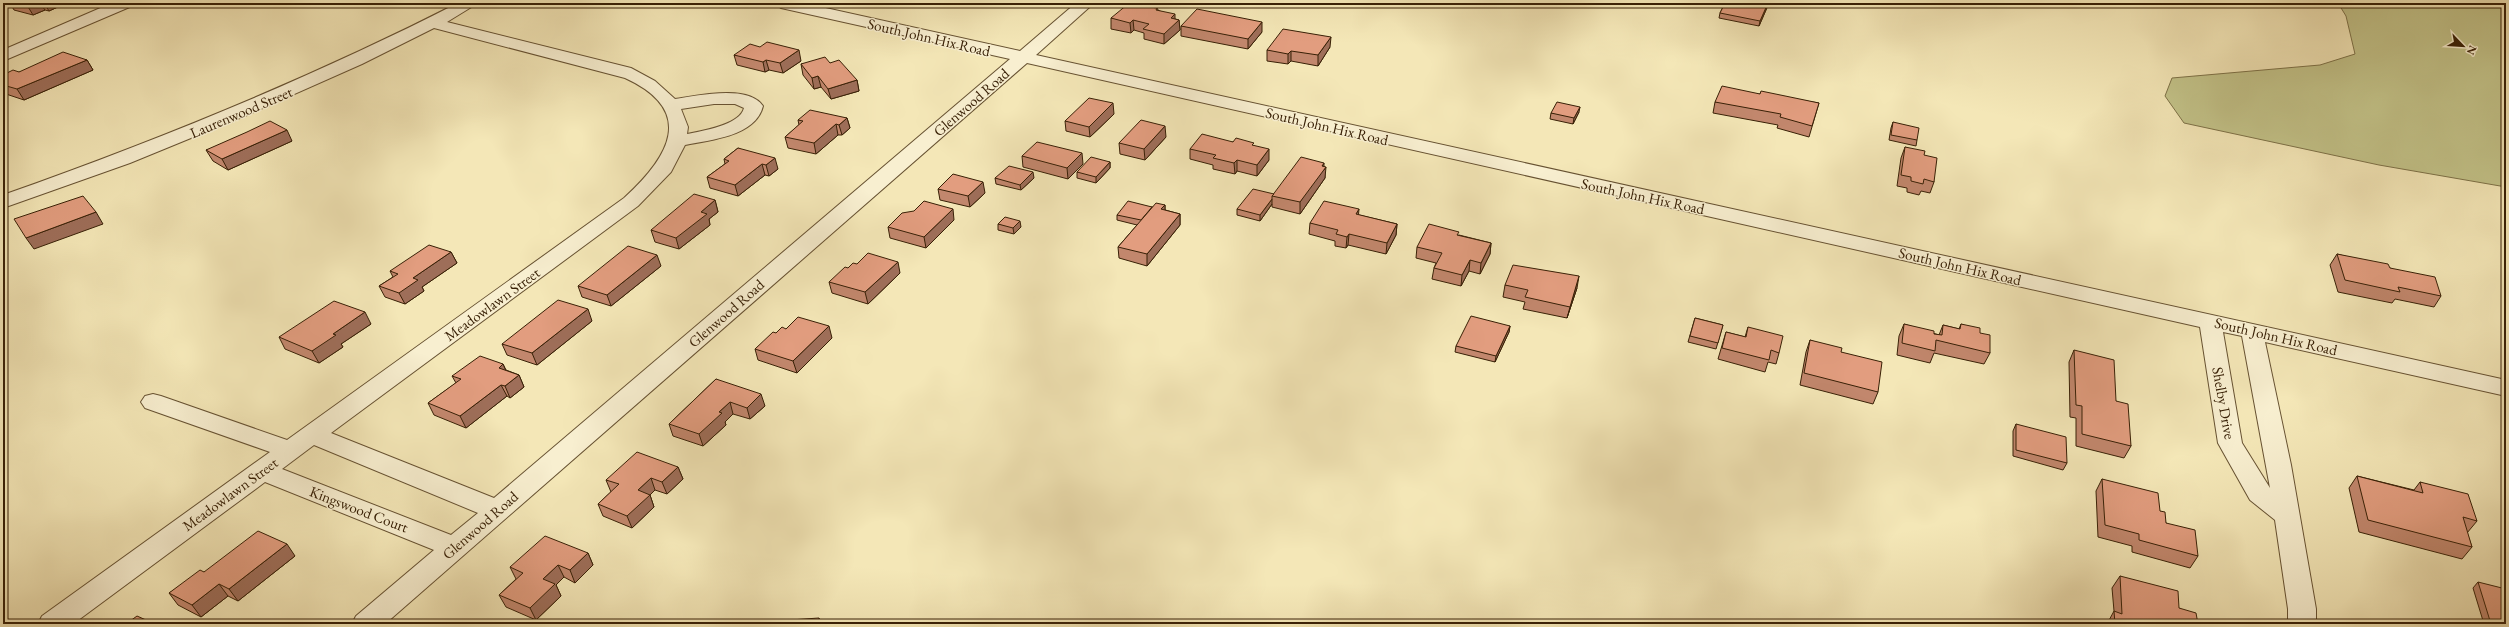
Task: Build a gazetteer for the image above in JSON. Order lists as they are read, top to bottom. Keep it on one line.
{"streets":{"street":["South John Hix Road","Glenwood Road","Laurenwood Street","Meadowlawn Street","Shelby Drive","Kingswood Court"]},"crossings":[["South John Hix Road","Glenwood Road"],["South John Hix Road","Shelby Drive"],["Glenwood Road","Kingswood Court"],["Laurenwood Street","Meadowlawn Street"],["Meadowlawn Street","Kingswood Court"]],"north":"bottom right"}
